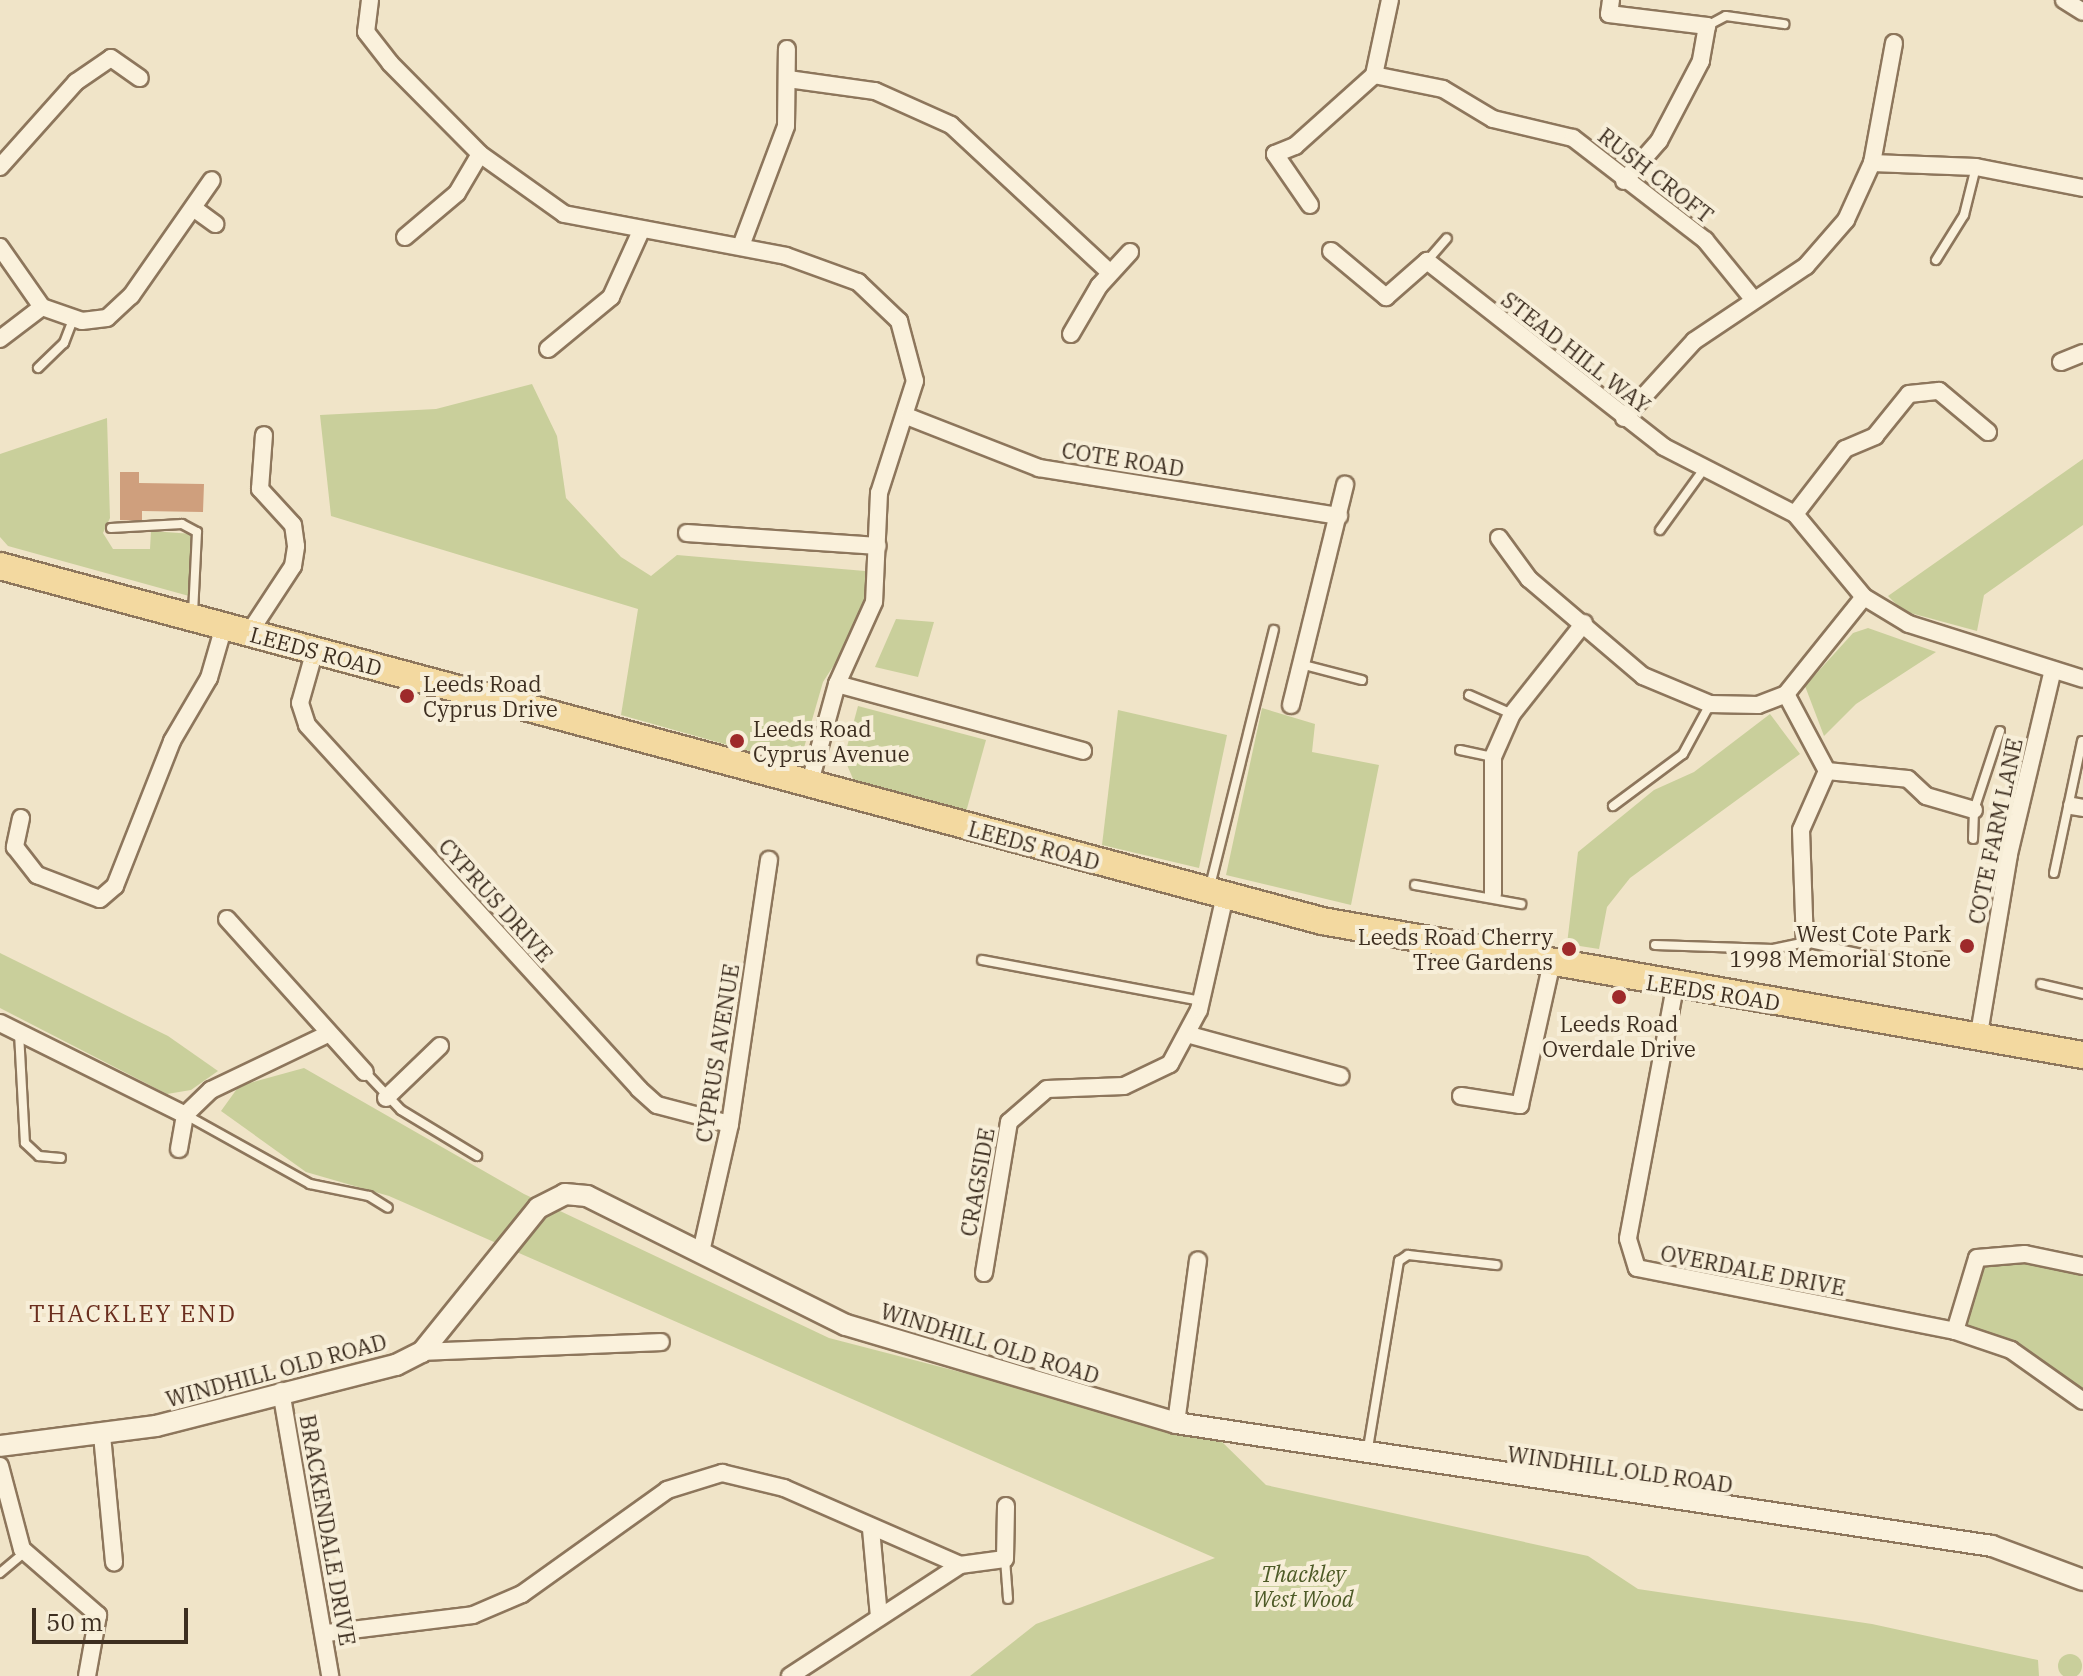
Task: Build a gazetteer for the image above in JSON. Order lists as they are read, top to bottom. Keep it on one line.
{"streets":{"main road":["LEEDS ROAD"],"street":["RUSH CROFT","STEAD HILL WAY","COTE ROAD","COTE FARM LANE","CYPRUS DRIVE","CYPRUS AVENUE","CRAGSIDE","OVERDALE DRIVE","WINDHILL OLD ROAD","BRACKENDALE DRIVE"]},"crossings":[["STEAD HILL WAY","COTE FARM LANE"],["LEEDS ROAD","COTE FARM LANE"],["LEEDS ROAD","CYPRUS DRIVE"],["LEEDS ROAD","CRAGSIDE"],["LEEDS ROAD","OVERDALE DRIVE"],["CYPRUS DRIVE","CYPRUS AVENUE"],["CYPRUS AVENUE","WINDHILL OLD ROAD"],["WINDHILL OLD ROAD","BRACKENDALE DRIVE"]],"districts":["THACKLEY END"],"parks":["Thackley West Wood"],"places":["Leeds Road Cyprus Drive","Leeds Road Cyprus Avenue","West Cote Park 1998 Memorial Stone","Leeds Road Cherry Tree Gardens","Leeds Road Overdale Drive"],"scale_bar":"50 m"}
